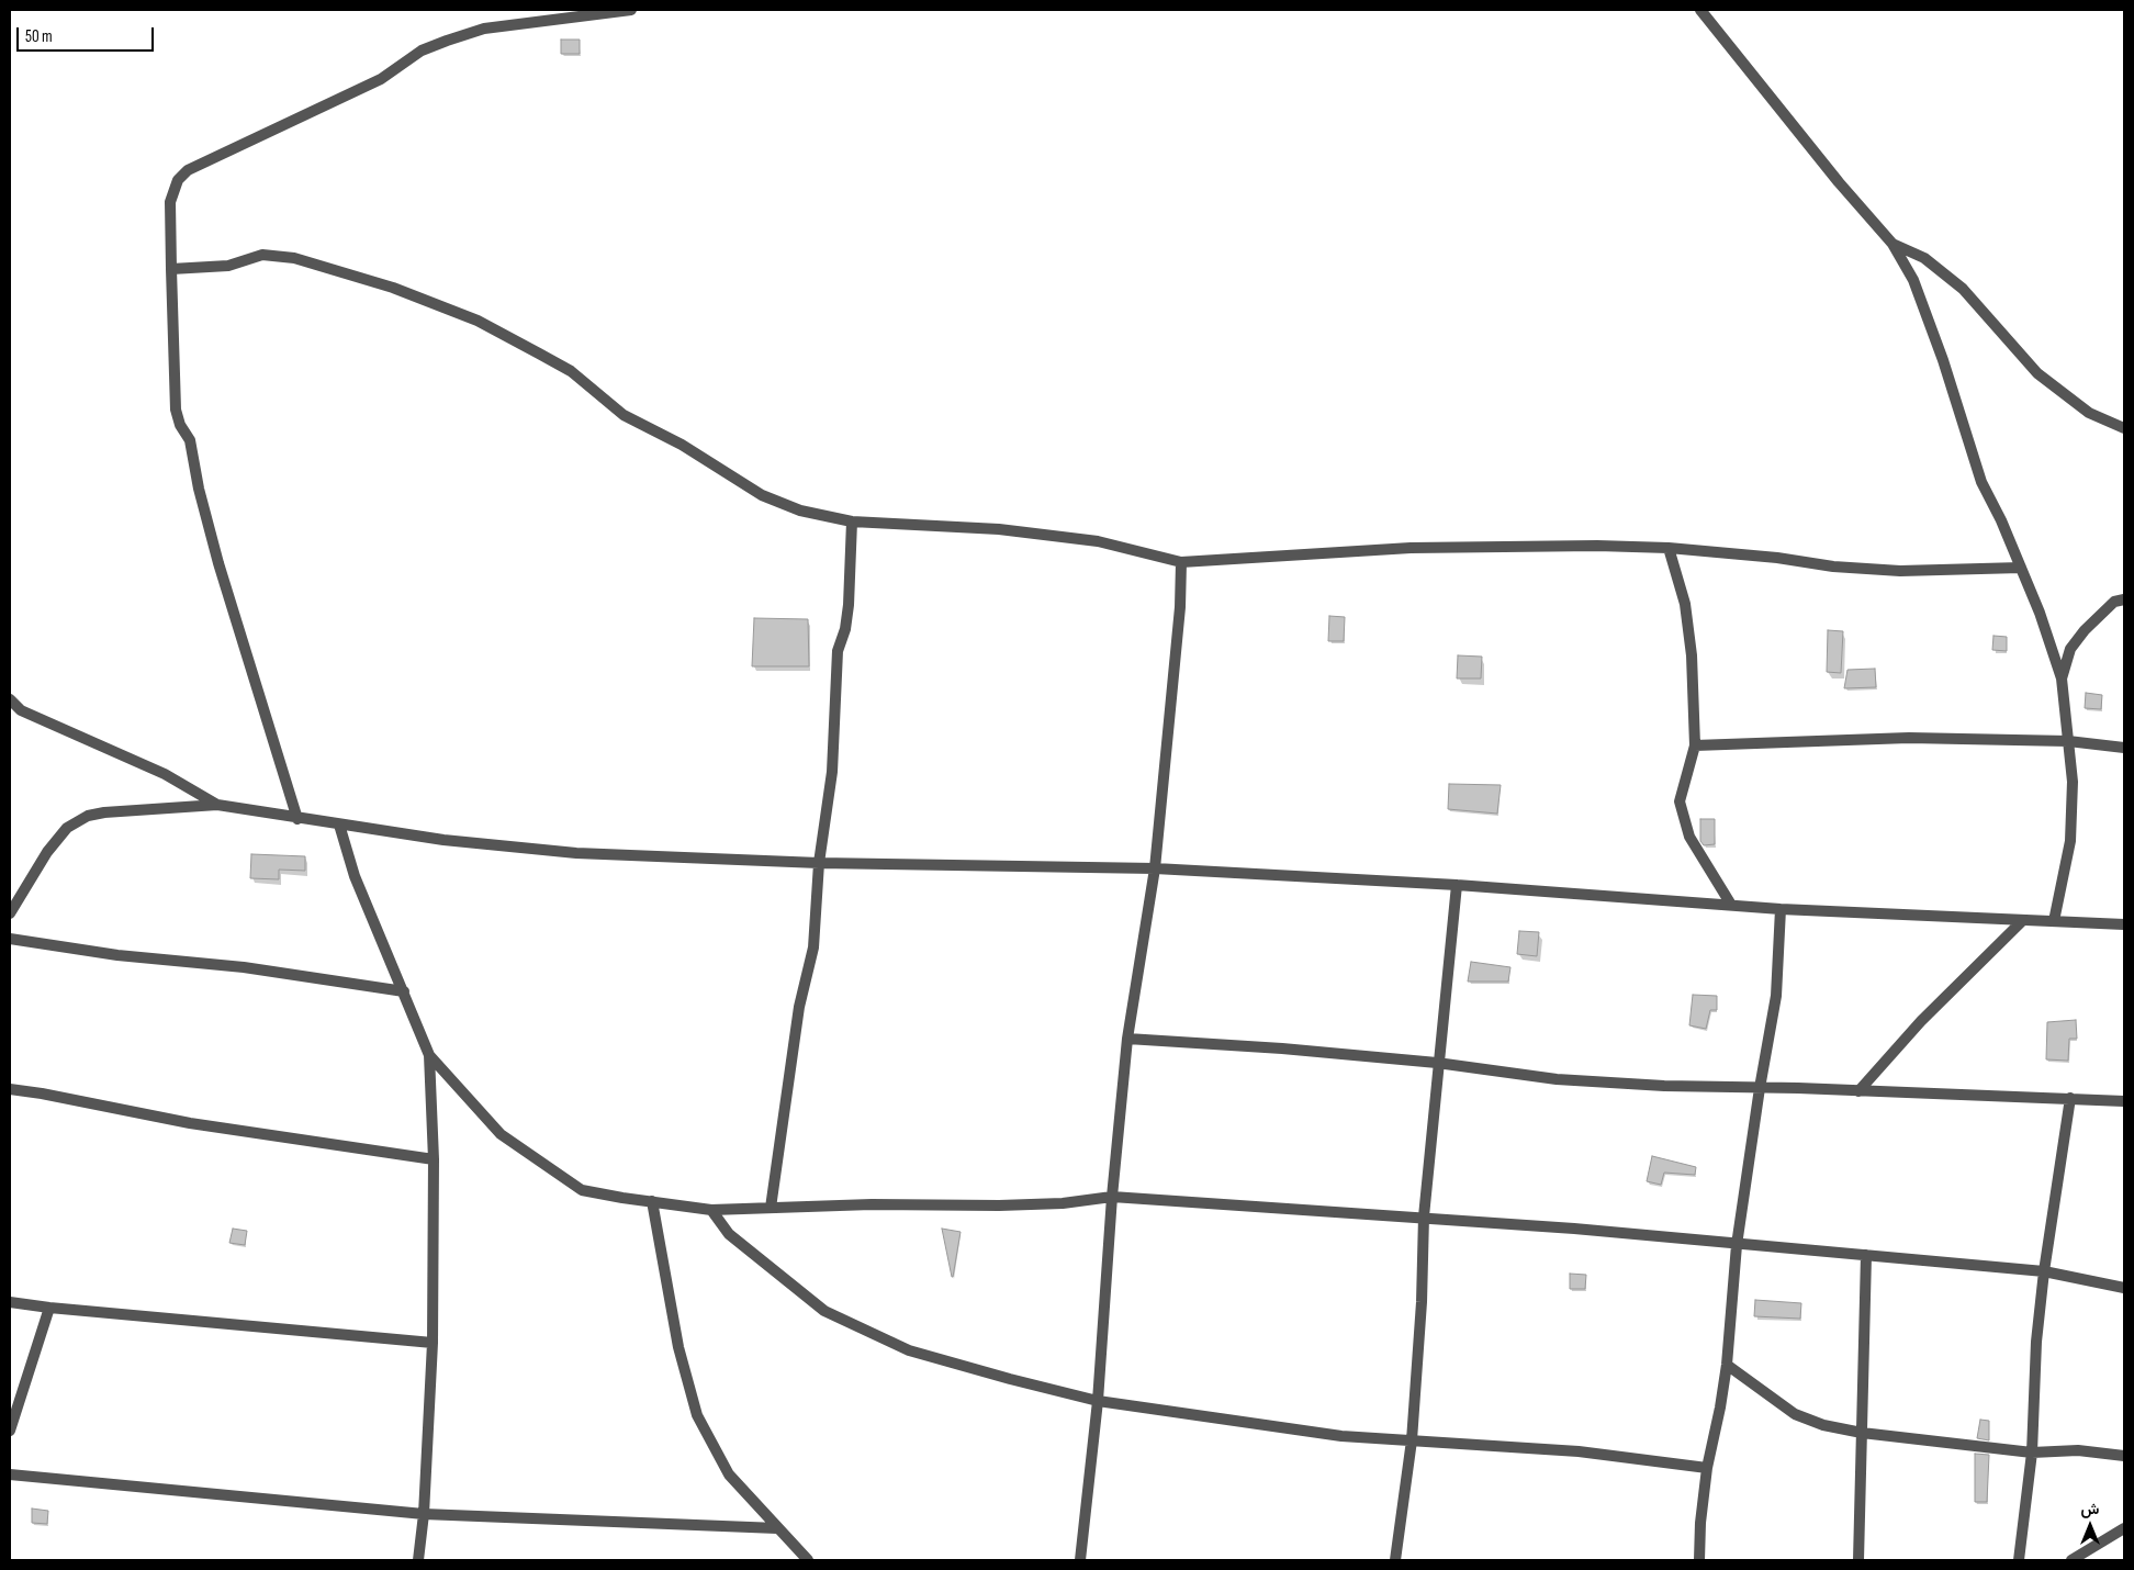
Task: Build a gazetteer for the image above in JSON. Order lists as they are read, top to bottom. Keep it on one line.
{"scale_bar":"50 m","north":"top"}
